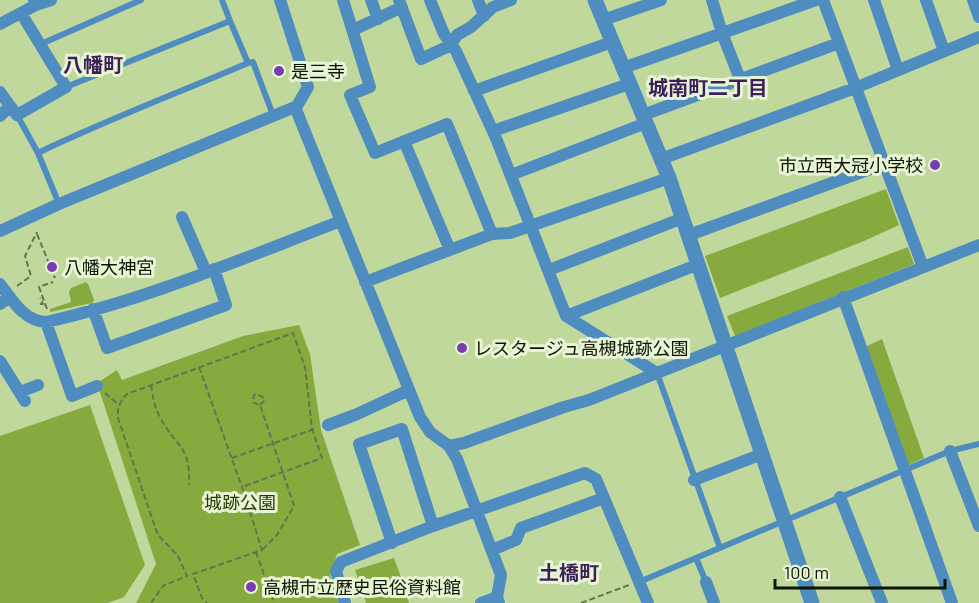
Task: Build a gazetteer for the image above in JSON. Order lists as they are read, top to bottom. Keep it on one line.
{"districts":["八幡町","城南町二丁目","土橋町"],"parks":["城跡公園"],"places":["是三寺","市立西大冠小学校","八幡大神宮","レスタージュ高槻城跡公園","高槻市立歴史民俗資料館"],"scale_bar":"100 m"}
